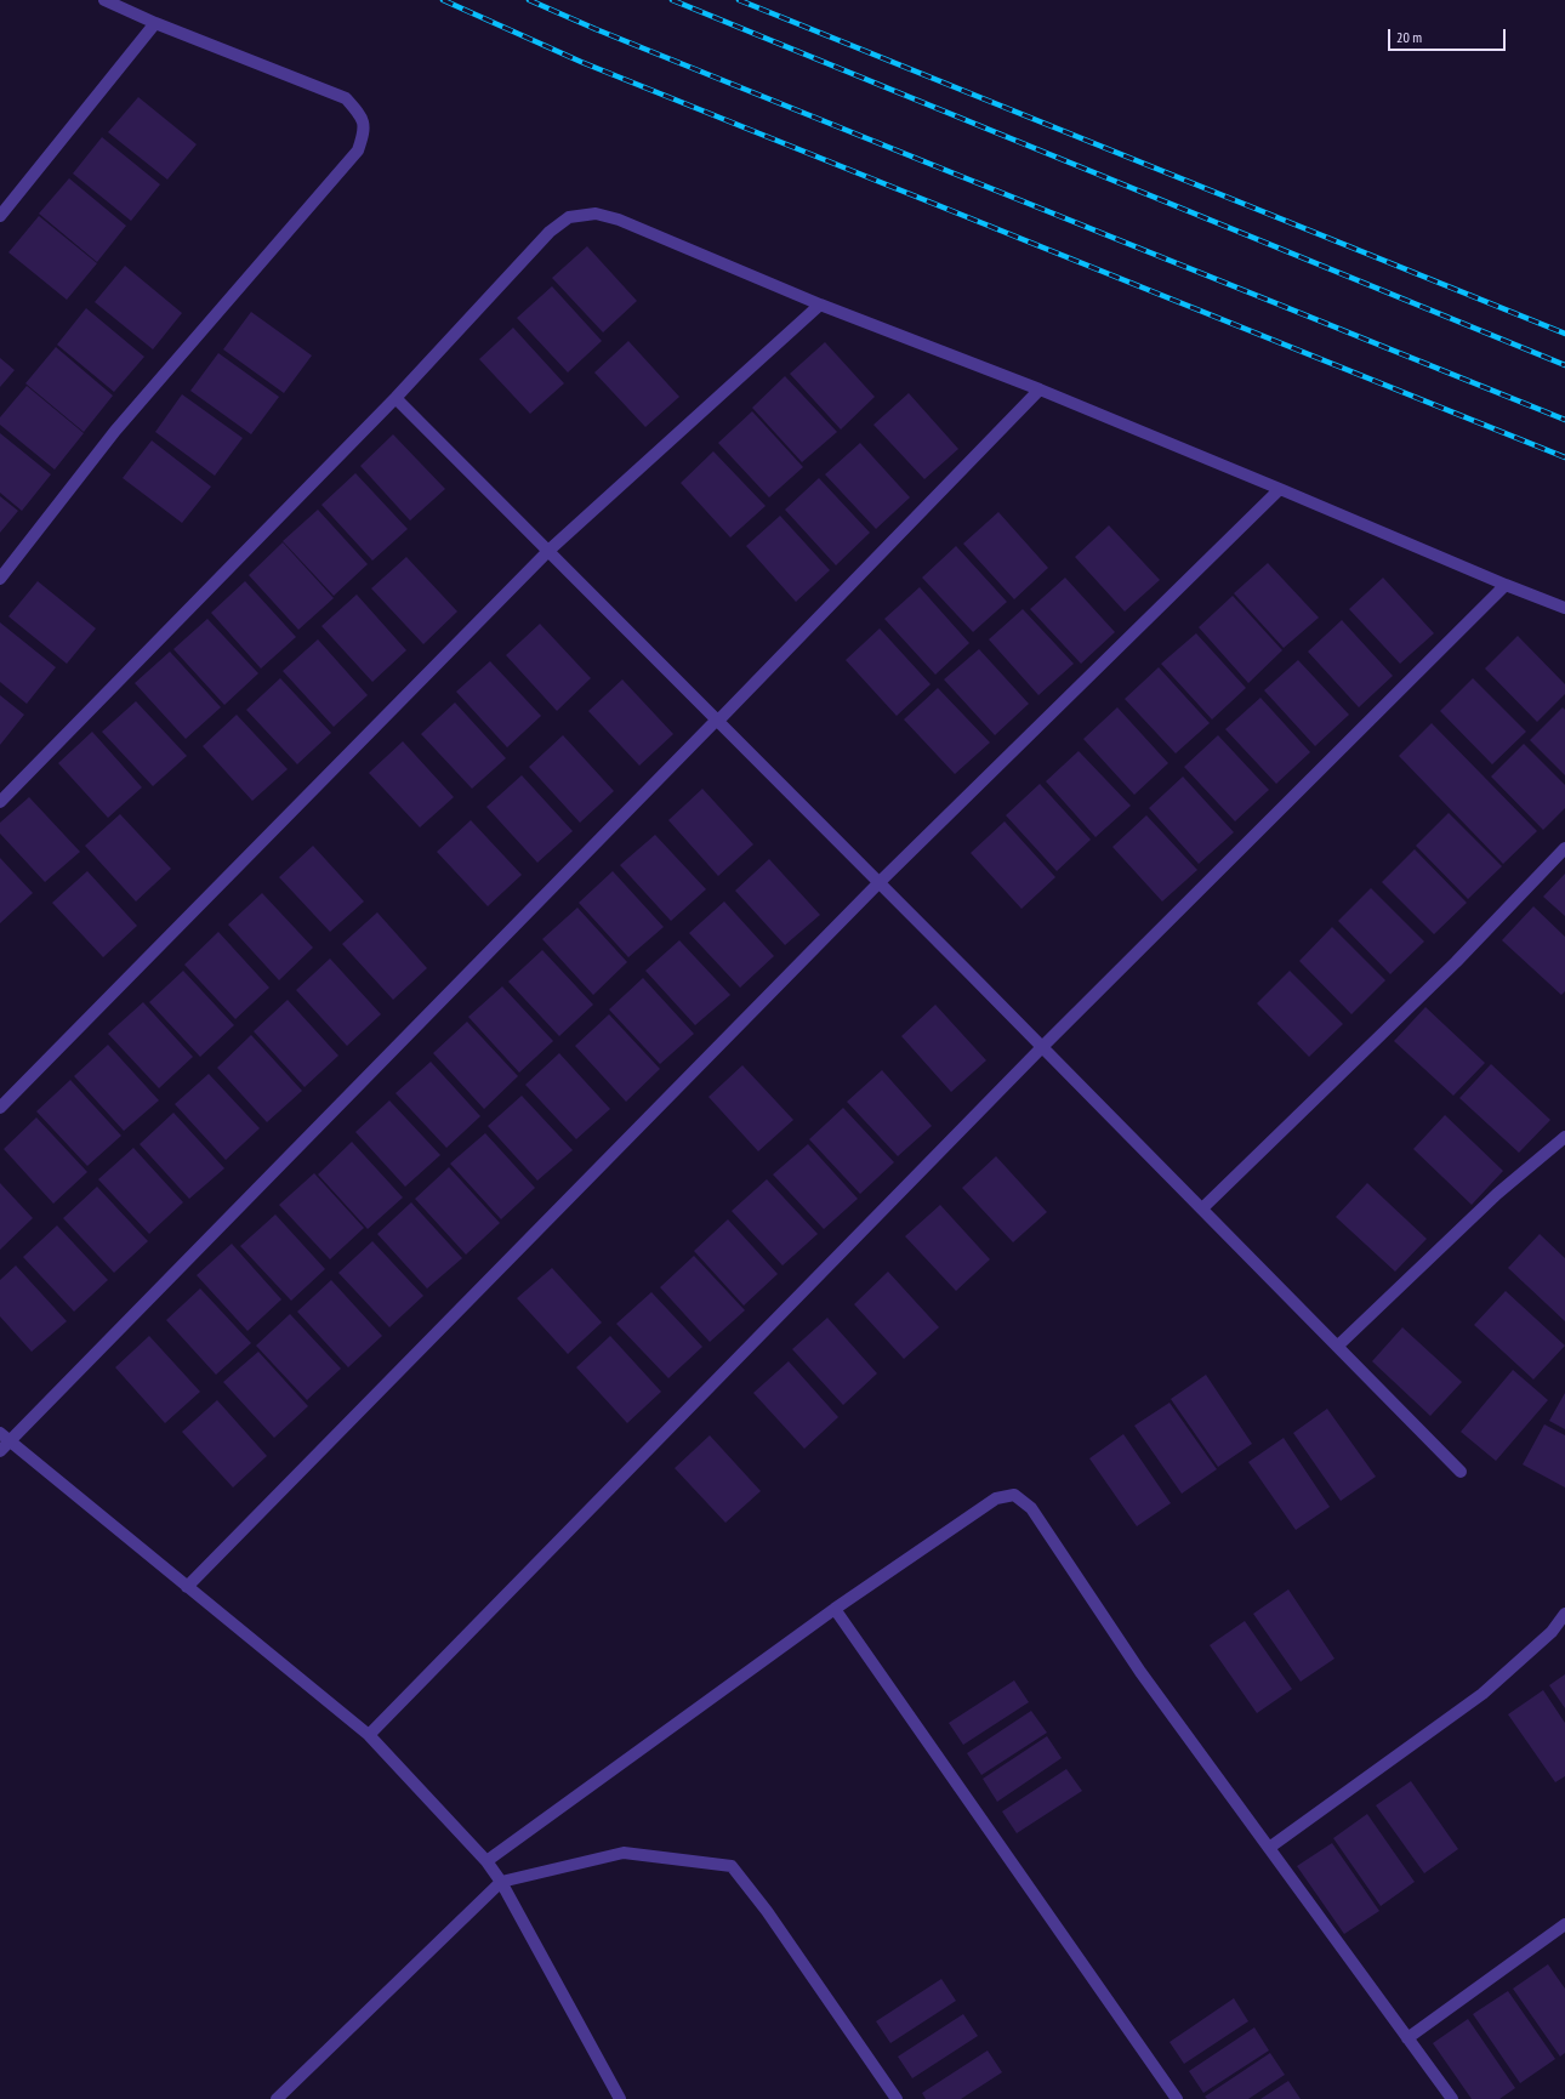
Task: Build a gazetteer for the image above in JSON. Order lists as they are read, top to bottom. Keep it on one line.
{"scale_bar":"20 m"}
